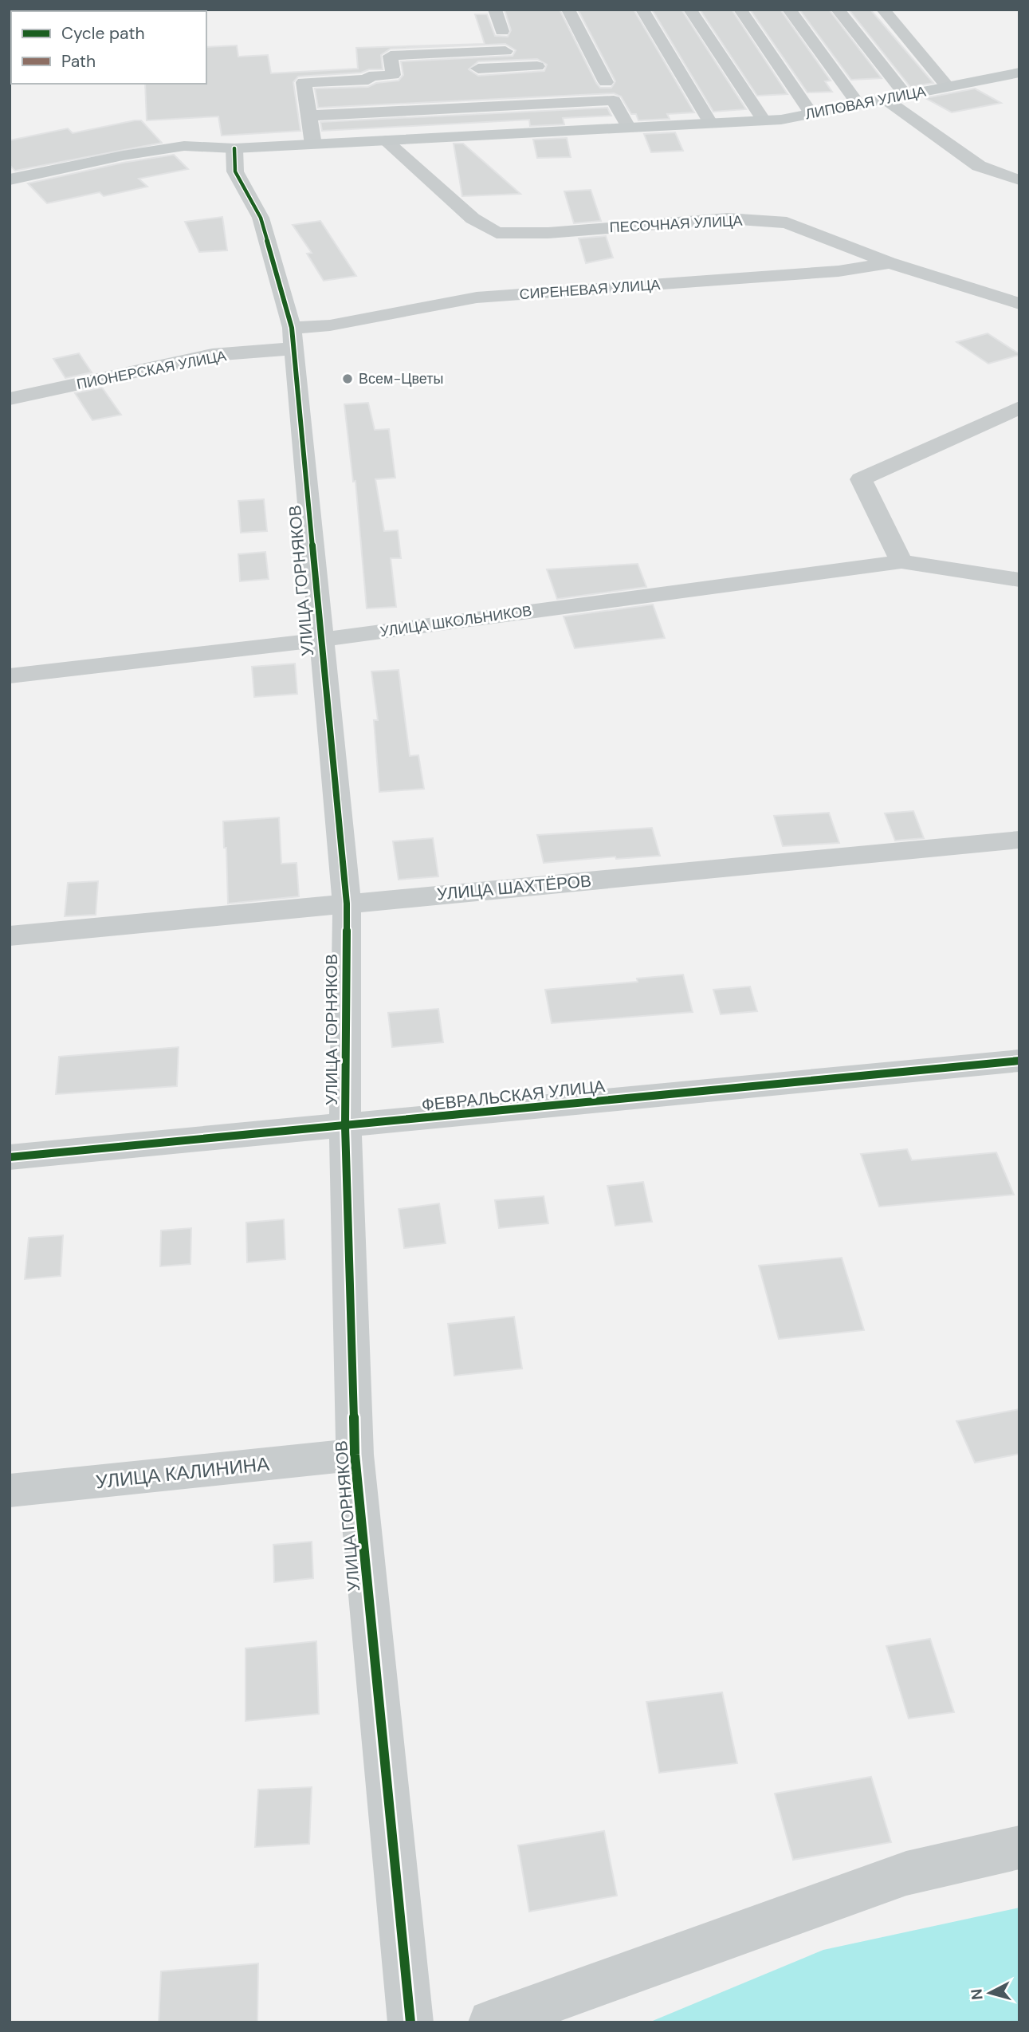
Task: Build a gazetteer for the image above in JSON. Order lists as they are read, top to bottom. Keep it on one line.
{"streets":{"main road":["ЛИПОВАЯ УЛИЦА"],"street":["ПЕСОЧНАЯ УЛИЦА","СИРЕНЕВАЯ УЛИЦА","ПИОНЕРСКАЯ УЛИЦА","УЛИЦА ГОРНЯКОВ","УЛИЦА ШКОЛЬНИКОВ","УЛИЦА ШАХТЁРОВ","ФЕВРАЛЬСКАЯ УЛИЦА","УЛИЦА КАЛИНИНА"]},"crossings":[["ЛИПОВАЯ УЛИЦА","ПЕСОЧНАЯ УЛИЦА"],["ЛИПОВАЯ УЛИЦА","УЛИЦА ГОРНЯКОВ"],["ПЕСОЧНАЯ УЛИЦА","СИРЕНЕВАЯ УЛИЦА"],["СИРЕНЕВАЯ УЛИЦА","ПИОНЕРСКАЯ УЛИЦА"],["СИРЕНЕВАЯ УЛИЦА","УЛИЦА ГОРНЯКОВ"],["ПИОНЕРСКАЯ УЛИЦА","УЛИЦА ГОРНЯКОВ"],["УЛИЦА ГОРНЯКОВ","УЛИЦА ШКОЛЬНИКОВ"],["УЛИЦА ГОРНЯКОВ","УЛИЦА ШАХТЁРОВ"],["УЛИЦА ГОРНЯКОВ","ФЕВРАЛЬСКАЯ УЛИЦА"],["УЛИЦА ГОРНЯКОВ","УЛИЦА КАЛИНИНА"]],"places":["Всем-Цветы"],"legend":["Cycle path","Path"],"north":"left"}
